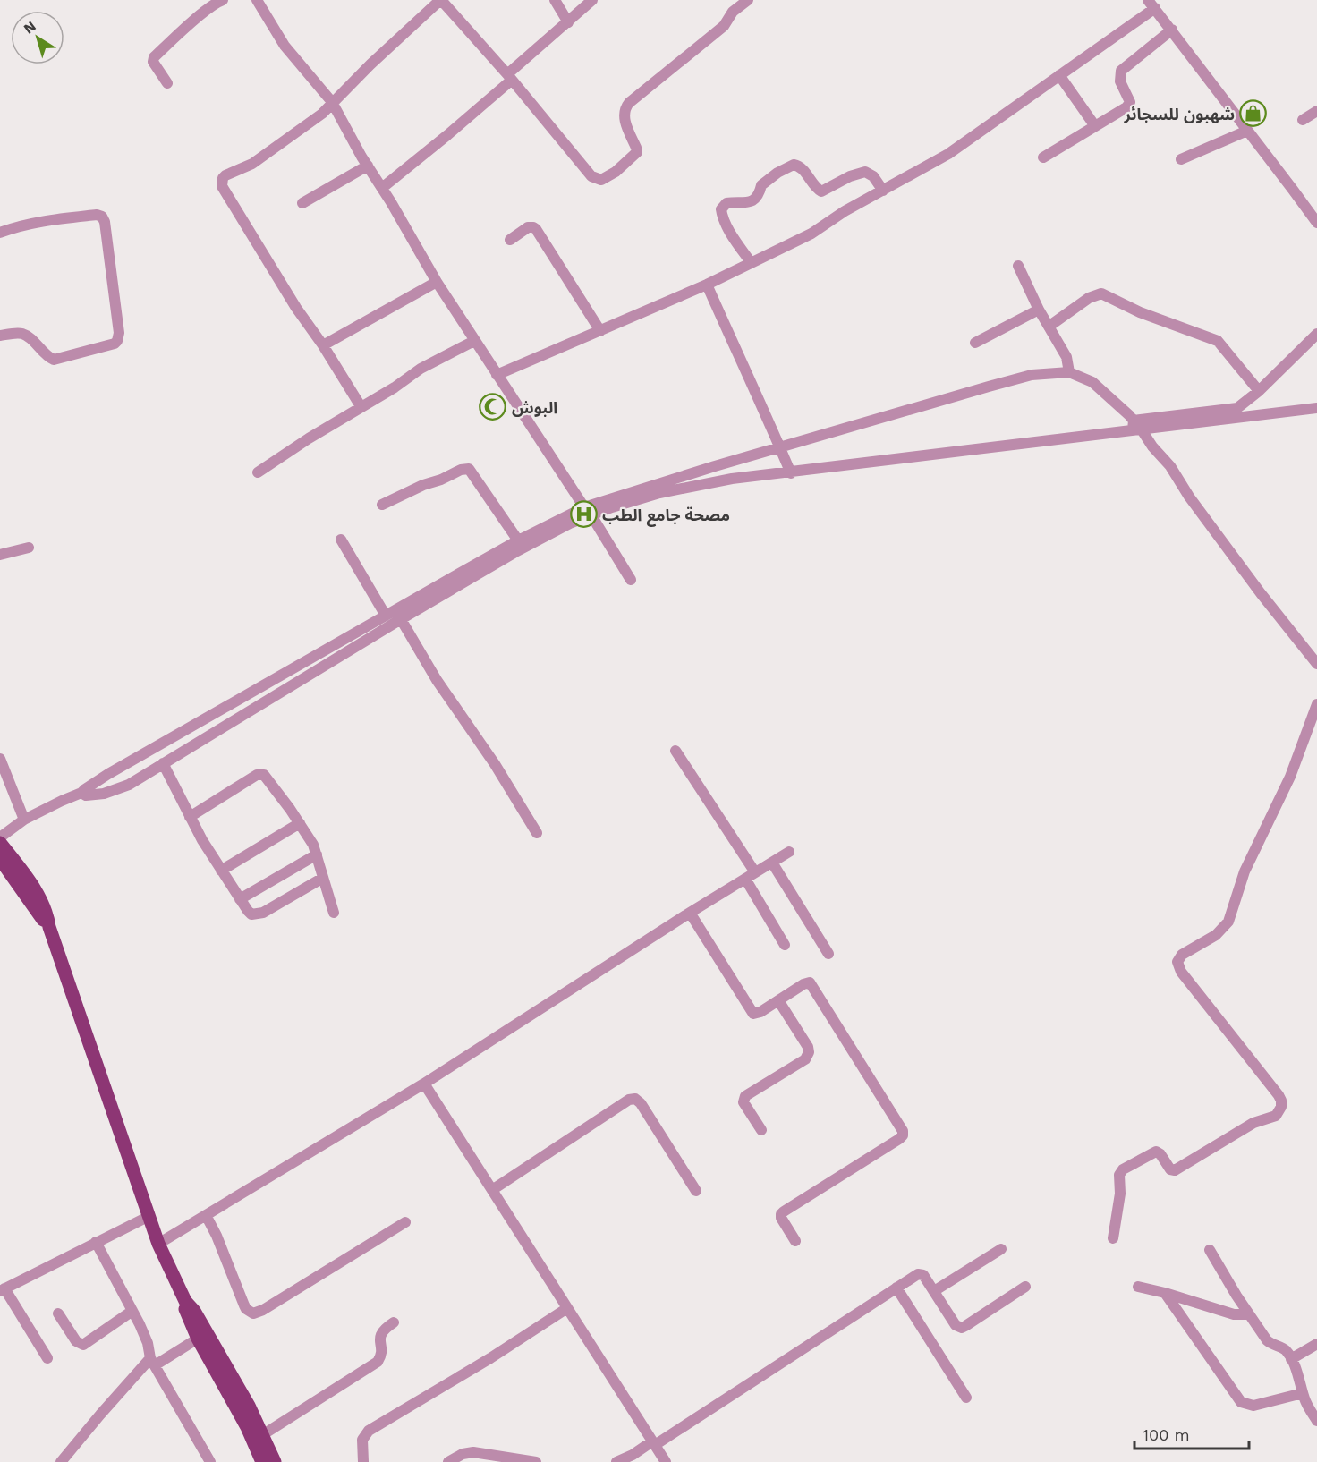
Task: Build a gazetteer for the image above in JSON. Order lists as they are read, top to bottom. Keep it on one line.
{"places":{"shop":["شهبون للسجائر"],"mosque":["البوش"],"hospital":["مصحة جامع الطب"]},"scale_bar":"100 m","north":"top left"}
